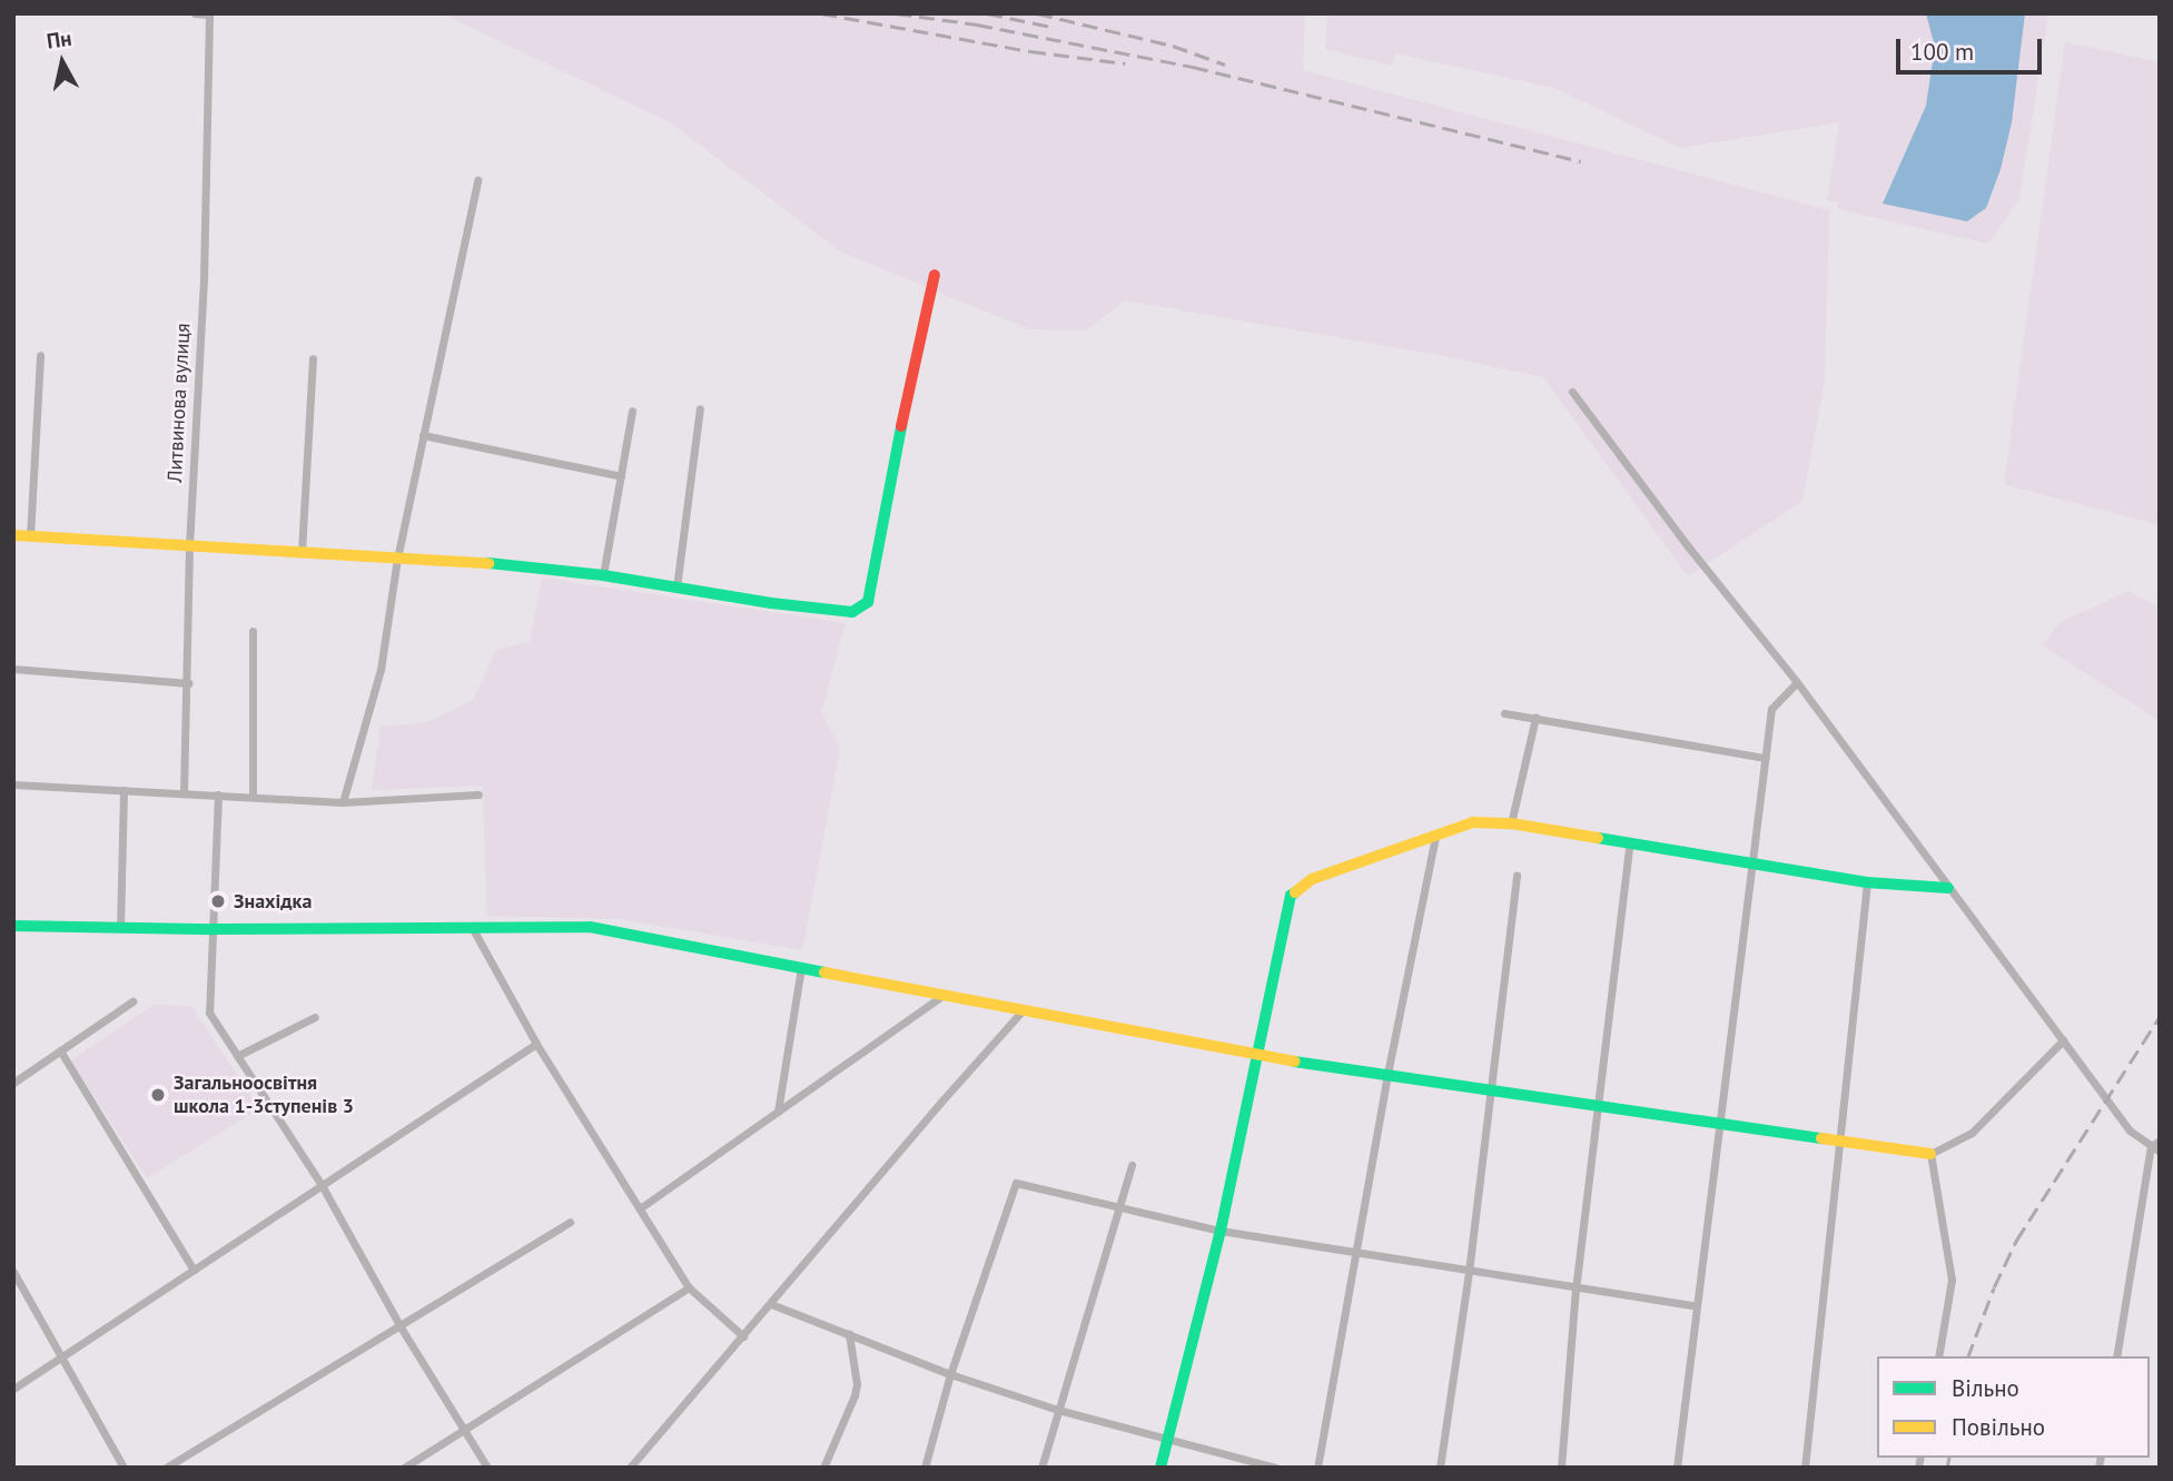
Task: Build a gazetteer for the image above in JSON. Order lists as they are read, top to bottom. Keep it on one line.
{"streets":{"street":["Литвинова вулиця"]},"places":["Знахідка","Загальноосвiтня школа 1-3ступенiв 3"],"legend":["Вільно","Повільно"],"scale_bar":"100 m","north":"top"}
